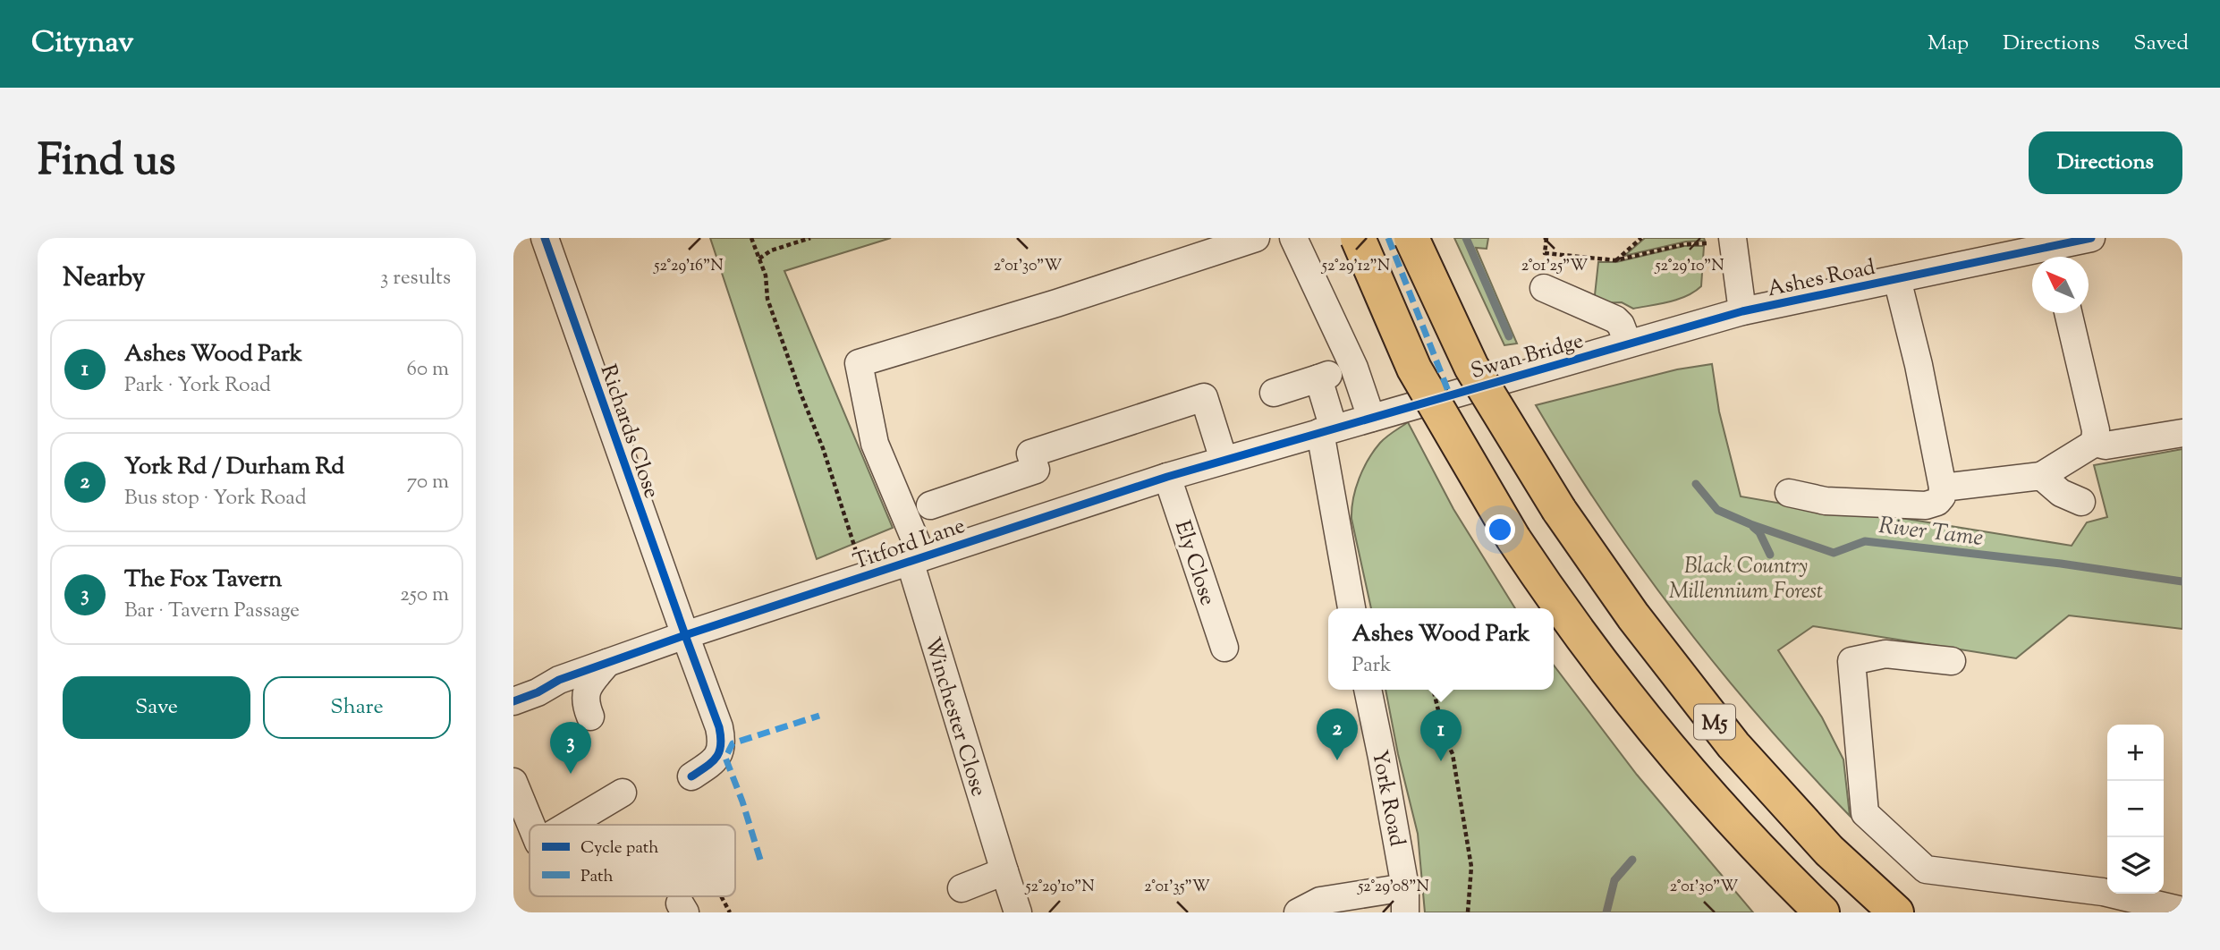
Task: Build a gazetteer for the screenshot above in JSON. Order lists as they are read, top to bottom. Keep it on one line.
{"streets":{"highway":["M5"],"street":["Ashes Road","Swan Bridge","Richards Close","Titford Lane","Ely Close","Winchester Close","York Road"]},"crossings":[["Ashes Road","Swan Bridge"],["Swan Bridge","Titford Lane"],["Richards Close","Titford Lane"],["Titford Lane","Ely Close"],["Titford Lane","Winchester Close"]],"water":["River Tame"],"parks":["Black Country Millennium Forest"],"legend":["Cycle path","Path"],"north":"top left","page":{"header":"Citynav","nav":["Map","Directions","Saved"],"title":"Find us","buttons":["Directions",["Save","Share"]],"heading":["Nearby","3 results"],"list":[{"mark":"1","name":"Ashes Wood Park","note":"Park · York Road","value":"60 m"},{"mark":"2","name":"York Rd / Durham Rd","note":"Bus stop · York Road","value":"70 m"},{"mark":"3","name":"The Fox Tavern","note":"Bar · Tavern Passage","value":"250 m"}],"popup":["Ashes Wood Park","Park"],"pins":["2","1","3"],"map_buttons":["+","−"]},"coordinates":["2°01'30\"W","2°01'25\"W","52°29'16\"N","52°29'12\"N","52°29'10\"N","52°29'08\"N","2°01'35\"W"]}
